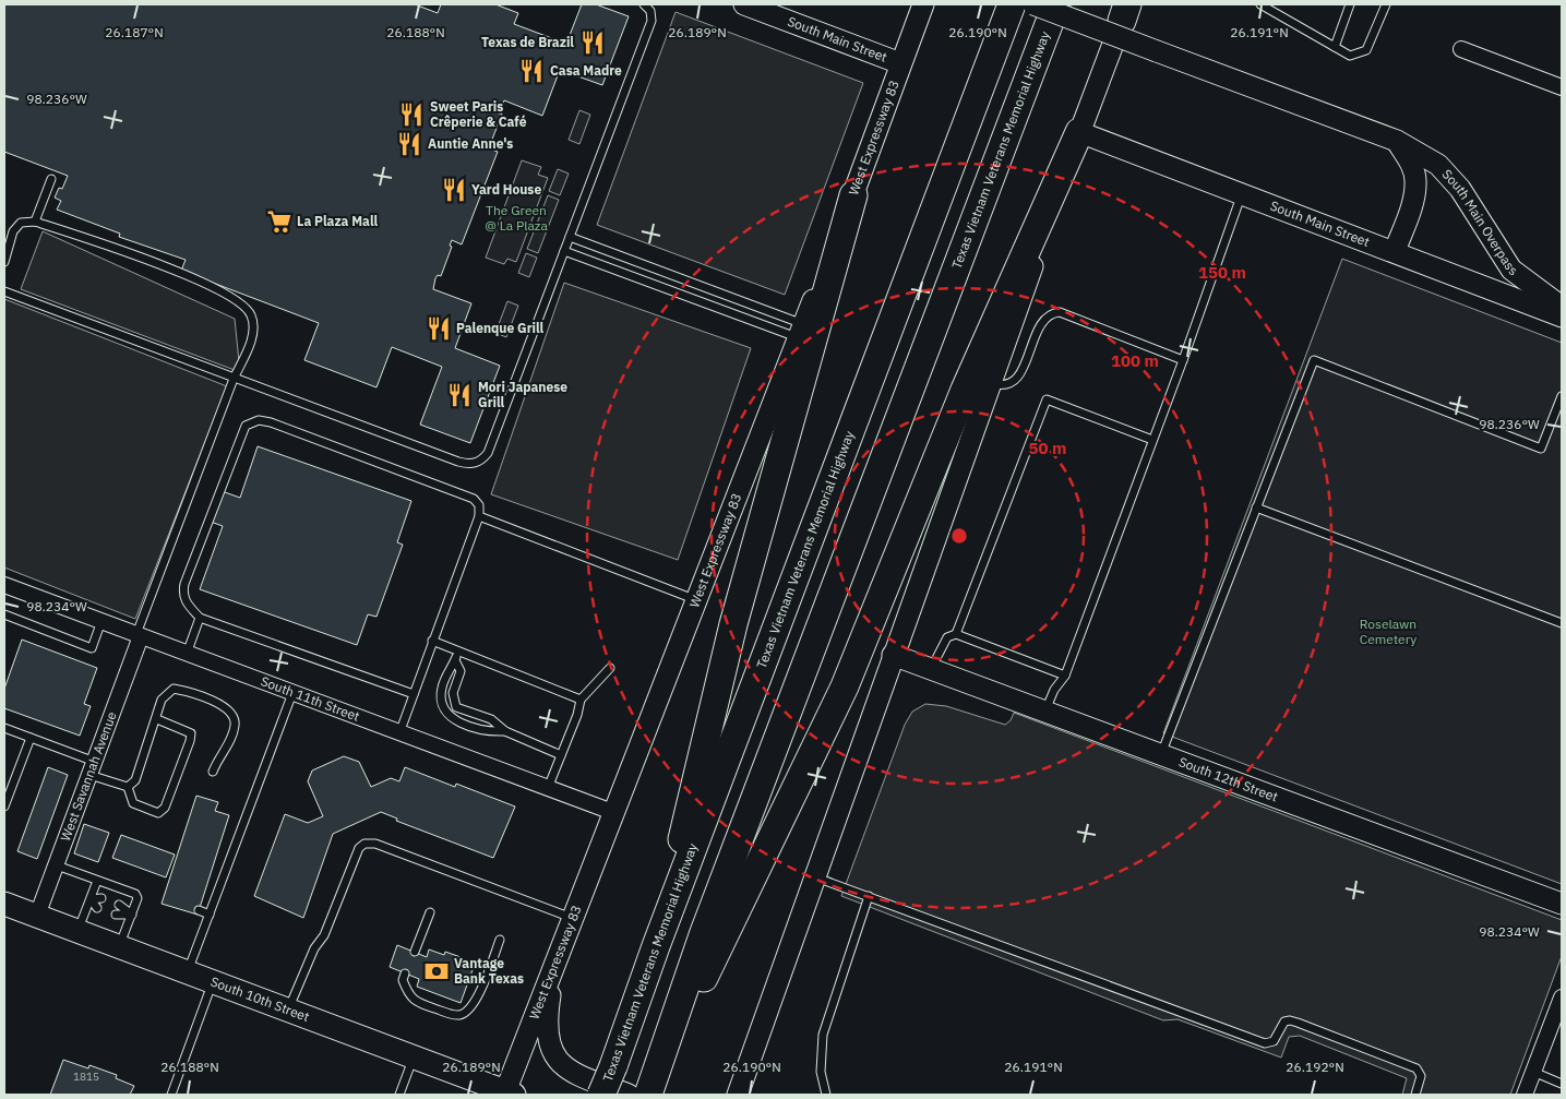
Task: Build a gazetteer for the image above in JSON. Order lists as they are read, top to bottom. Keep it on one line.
{"streets":{"highway":["Texas Vietnam Veterans Memorial Highway"],"main road":["South Main Street","West Expressway 83","South Main Overpass","South 12th Street","South 10th Street"],"street":["South 11th Street","West Savannah Avenue"]},"crossings":[["South Main Street","West Expressway 83"],["West Expressway 83","South 11th Street"],["West Expressway 83","South 10th Street"],["South 11th Street","West Savannah Avenue"],["West Savannah Avenue","South 10th Street"]],"parks":["The Green @ La Plaza","Roselawn Cemetery"],"places":{"restaurant":["Texas de Brazil","Casa Madre","Sweet Paris Crêperie & Café","Auntie Anne's","Yard House","Palenque Grill","Mori Japanese Grill"],"supermarket":["La Plaza Mall"],"bank":["Vantage Bank Texas"]},"house_numbers":["1815"],"coordinates":["26.187°N","26.188°N","26.189°N","26.190°N","26.191°N","98.236°W","98.234°W","26.192°N"],"rings":["150 m","100 m","50 m"]}
